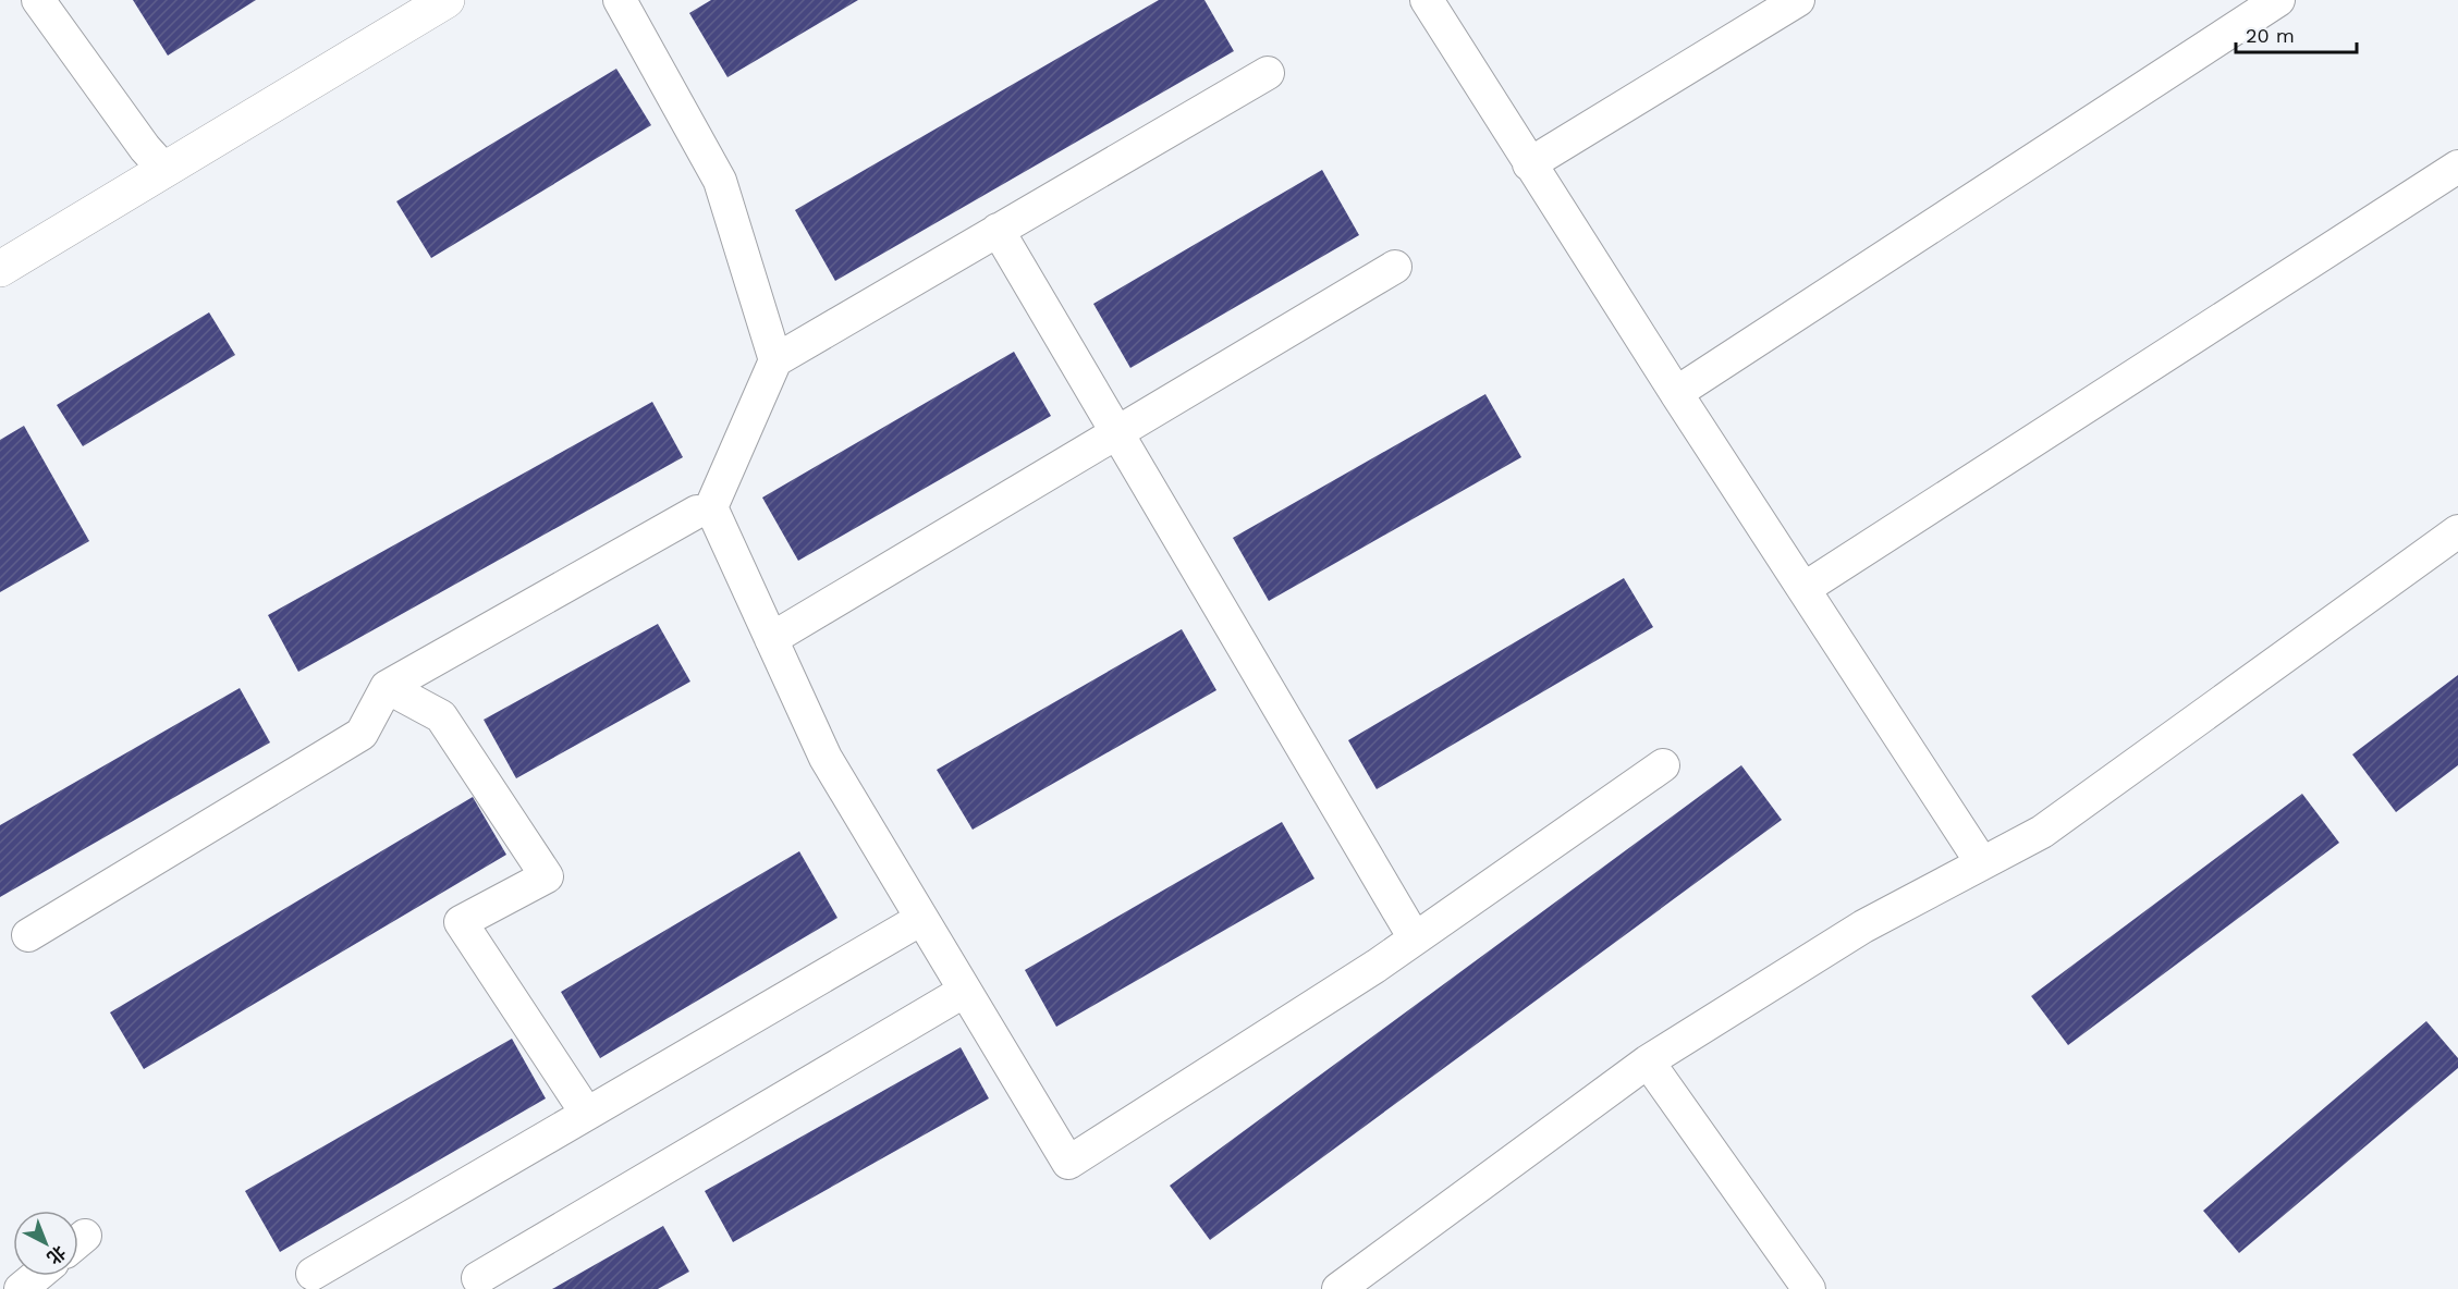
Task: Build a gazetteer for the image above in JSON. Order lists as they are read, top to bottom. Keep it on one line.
{"scale_bar":"20 m","north":"bottom right"}
